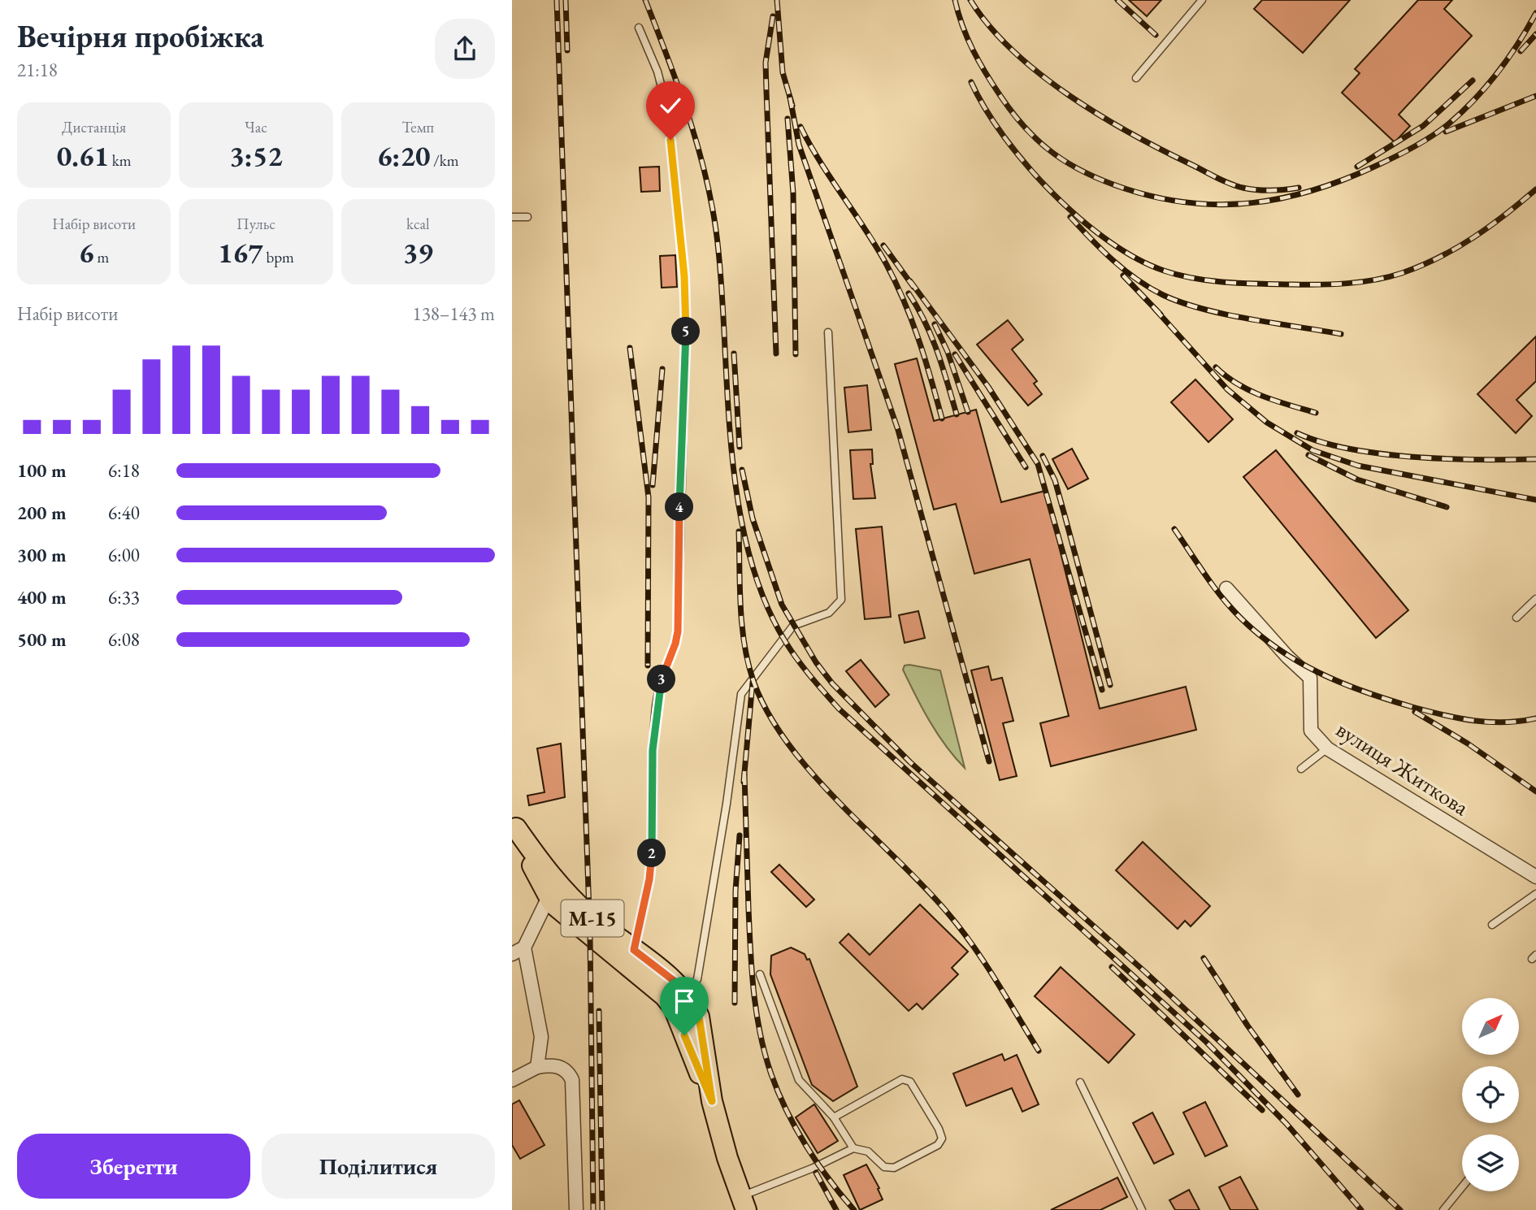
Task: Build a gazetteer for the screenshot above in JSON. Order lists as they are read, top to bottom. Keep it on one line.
{"streets":{"main road":["М-15"],"street":["вулиця Житкова"]},"north":"top right","page":{"heading":["Вечірня пробіжка","21:18"],"stats":[["Дистанція","0.61 km"],["Час","3:52"],["Темп","6:20 /km"],["Набір висоти","6 m"],["Пульс","167 bpm"],["kcal","39"]],"chart":["Набір висоти","138–143 m"],"pins":["5","4","3","2"],"list":[{"name":"100 m","note":"6:18"},{"name":"200 m","note":"6:40"},{"name":"300 m","note":"6:00"},{"name":"400 m","note":"6:33"},{"name":"500 m","note":"6:08"}],"buttons":["Зберегти","Поділитися"]}}
